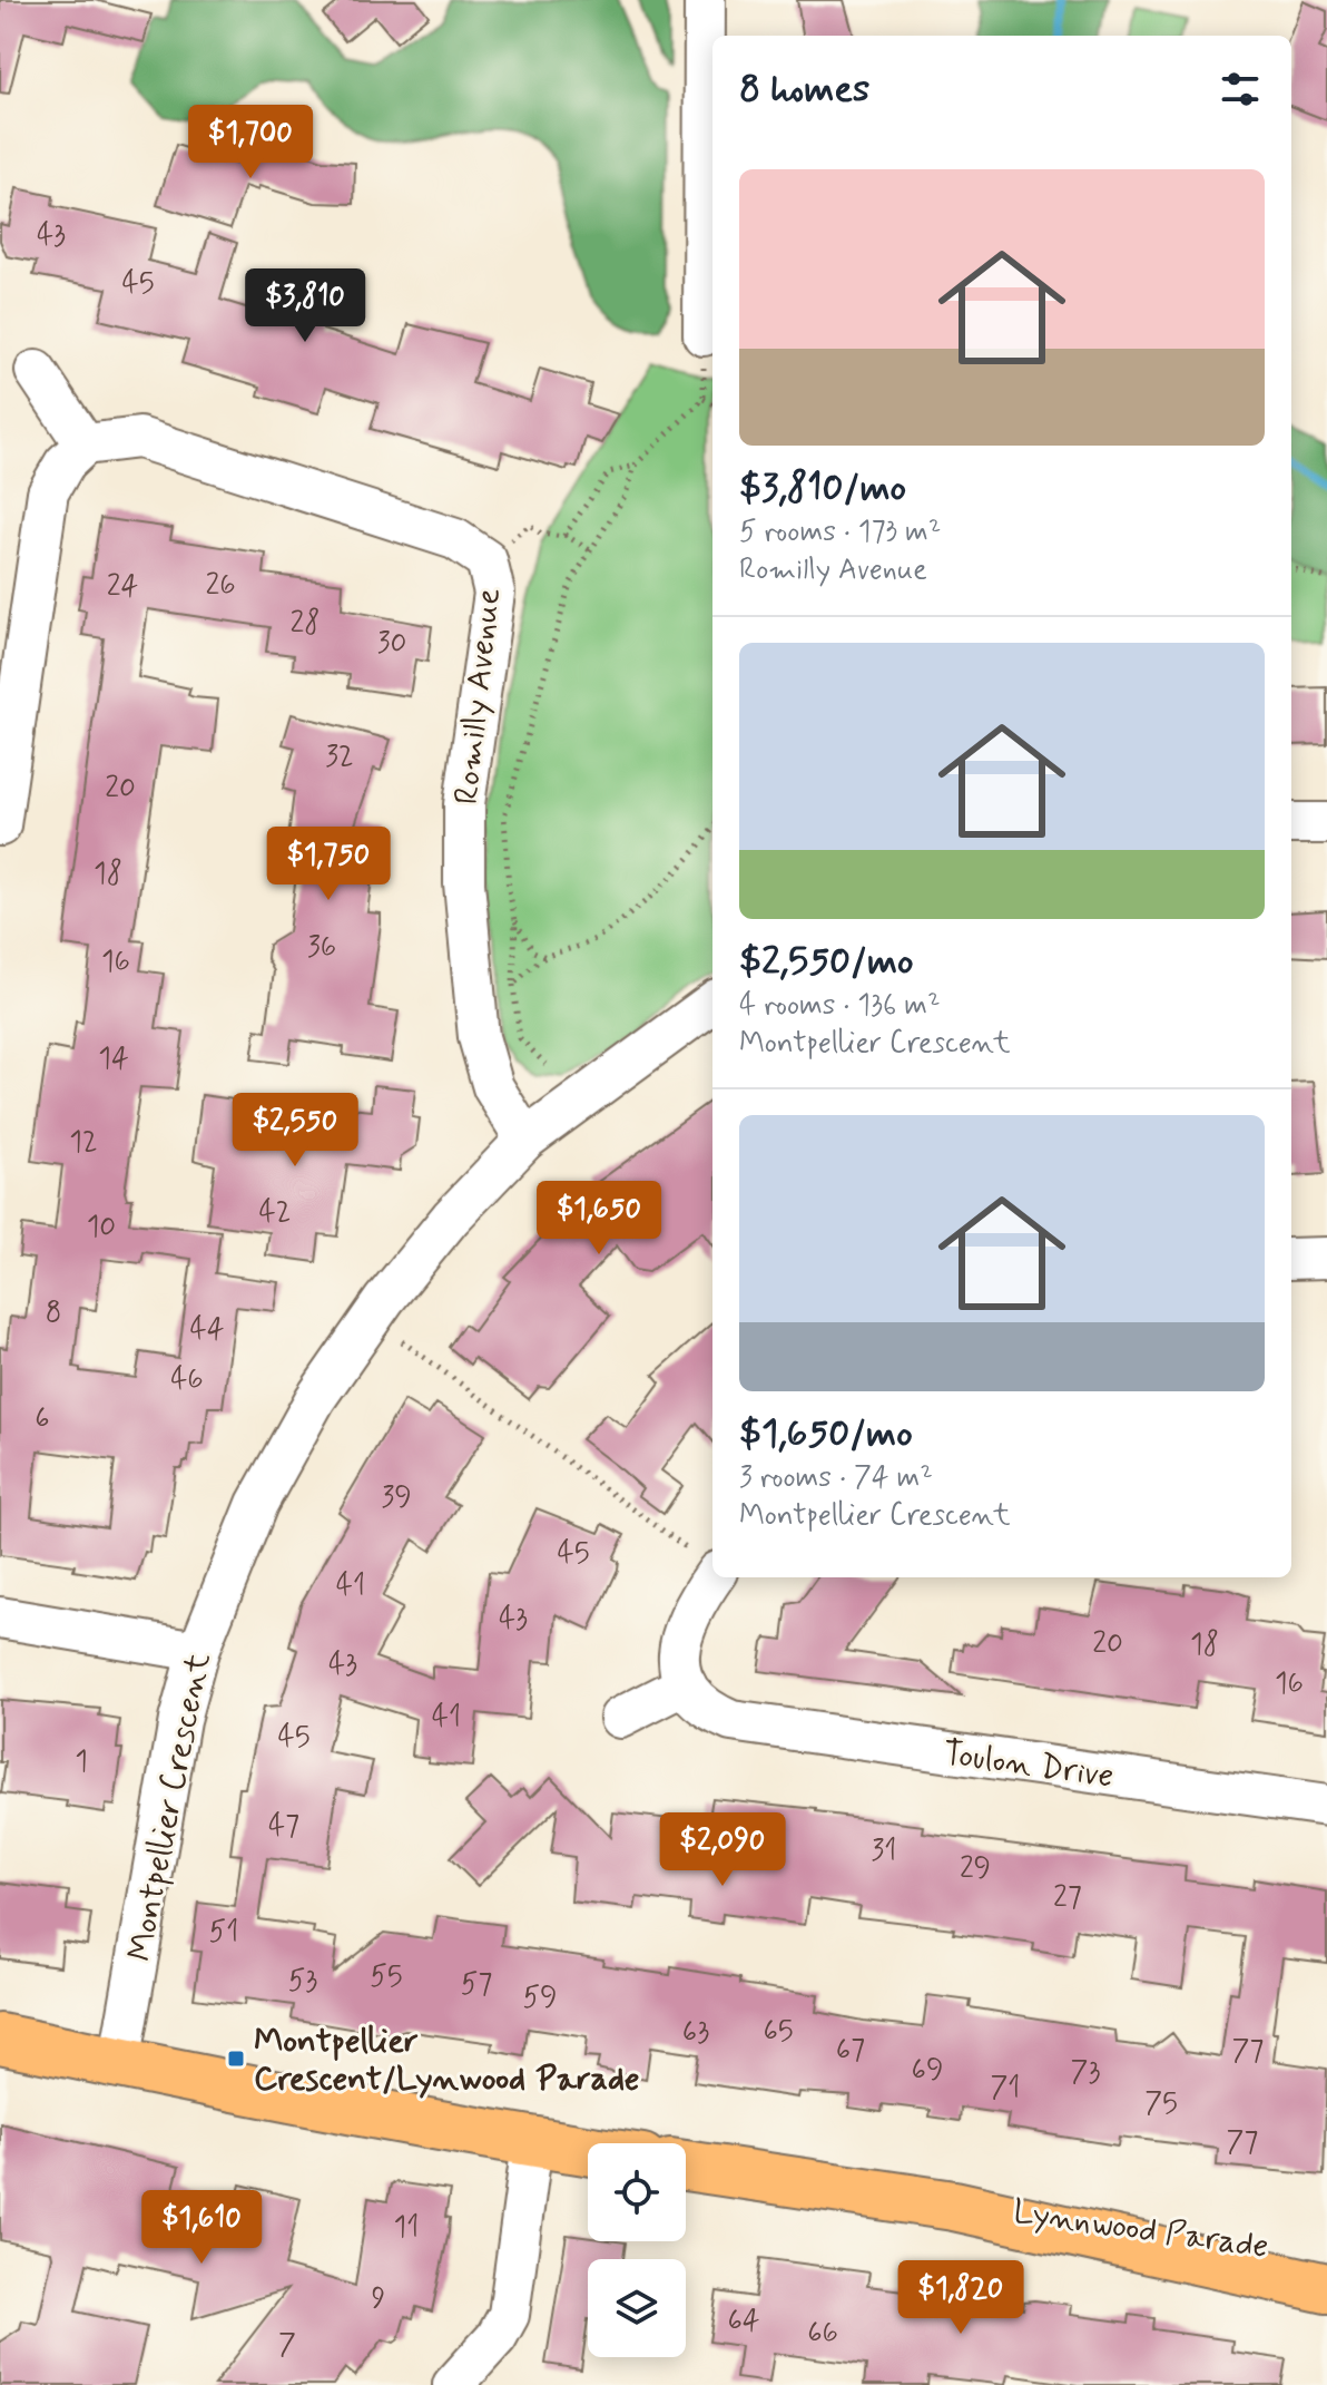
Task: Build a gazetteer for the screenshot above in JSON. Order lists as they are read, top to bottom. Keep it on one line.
{"streets":{"main road":["Lynnwood Parade"],"street":["Romilly Avenue","Toulon Drive","Montpellier Crescent"]},"crossings":[["Romilly Avenue","Montpellier Crescent"]],"places":{"transit":["Montpellier Crescent/Lynwood Parade"]},"house_numbers":["43","45","26","24","28","30","32","20","18","36","16","14","12","42","10","8","44","46","6","39","45","41","43","20","18","43","16","41","45","1","47","31","29","27","51","55","53","57","59","65","63","67","77","69","73","71","75","77","11","9","64","66","7"],"page":{"heading":"8 homes","price":["$1,700","$3,810","$1,750","$2,550","$1,650","$2,090","$1,610","$1,820"],"list":[{"name":"$3,810/mo","note":"5 rooms · 173 m² · Romilly Avenue"},{"name":"$2,550/mo","note":"4 rooms · 136 m² · Montpellier Crescent"},{"name":"$1,650/mo","note":"3 rooms · 74 m² · Montpellier Crescent"}]}}
